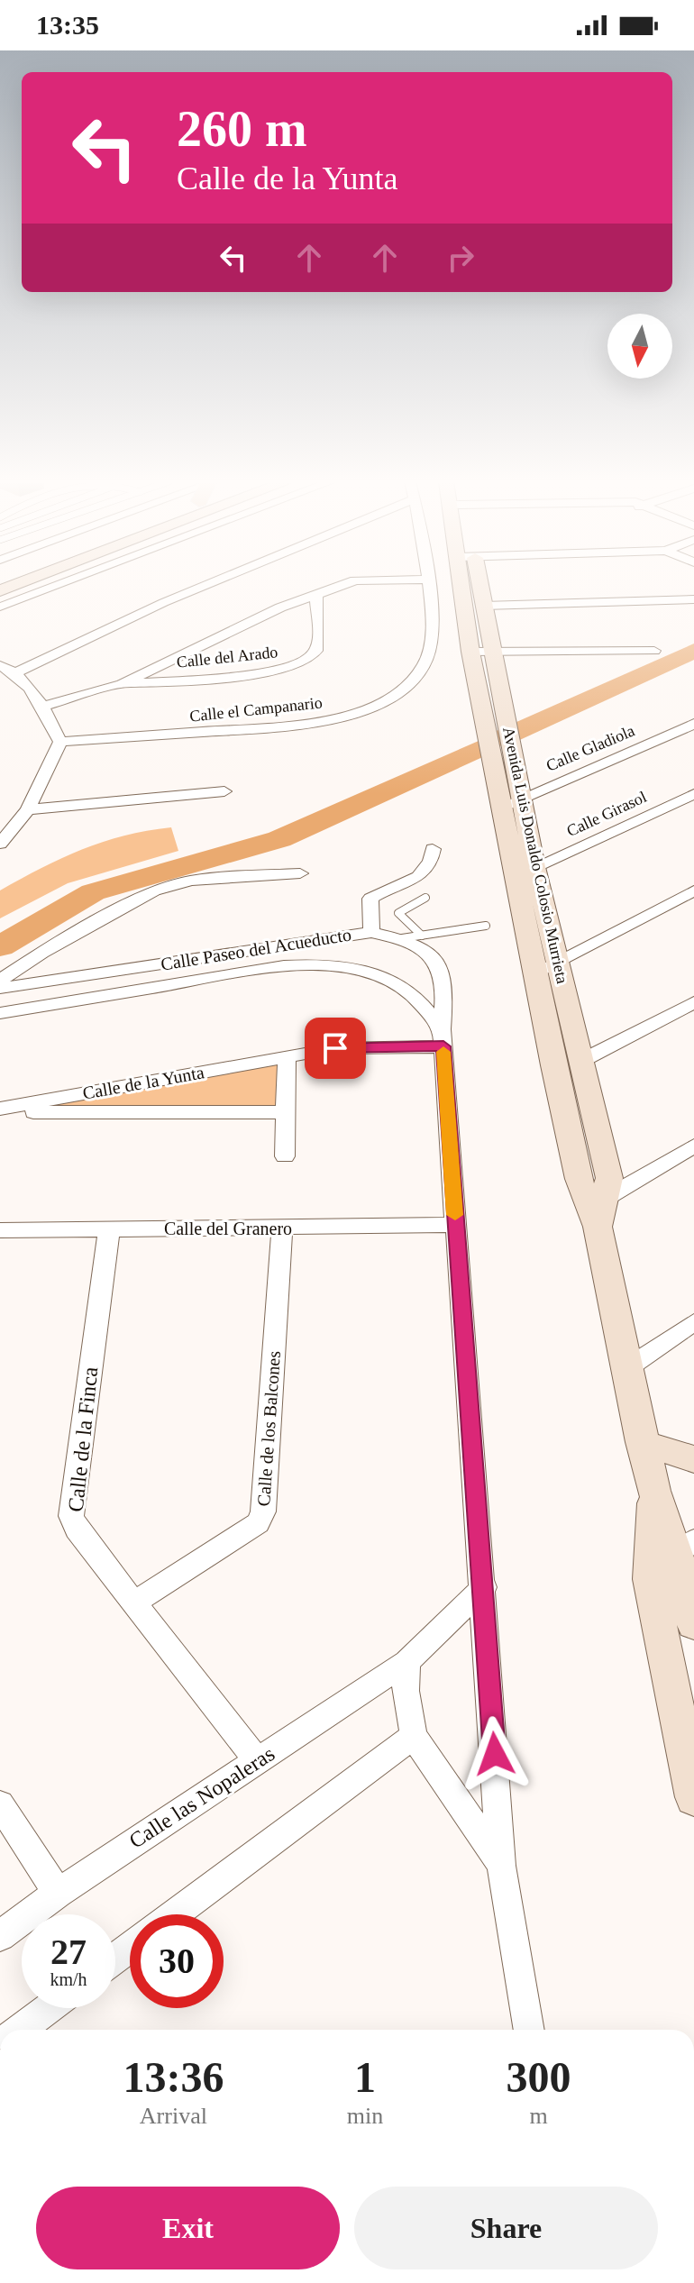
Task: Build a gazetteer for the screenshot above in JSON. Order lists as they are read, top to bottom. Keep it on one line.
{"streets":{"street":["Calle del Arado","Calle el Campanario","Calle Gladiola","Calle Girasol","Avenida Luis Donaldo Colosio Murrieta","Calle Paseo del Acueducto","Calle de la Yunta","Calle del Granero","Calle de los Balcones","Calle de la Finca","Calle las Nopaleras"]},"crossings":[["Calle Gladiola","Avenida Luis Donaldo Colosio Murrieta"],["Calle Girasol","Avenida Luis Donaldo Colosio Murrieta"],["Calle Paseo del Acueducto","Calle de la Yunta"],["Calle Paseo del Acueducto","Calle del Granero"],["Calle Paseo del Acueducto","Calle las Nopaleras"],["Calle del Granero","Calle de los Balcones"],["Calle del Granero","Calle de la Finca"],["Calle de los Balcones","Calle de la Finca"],["Calle de la Finca","Calle las Nopaleras"]],"north":"bottom","page":{"status":"13:35","turn":["260 m","Calle de la Yunta"],"speed":"27 km/h","limit":"30","eta":["13:36","Arrival","1","min","300","m"],"buttons":["Exit","Share"]}}
